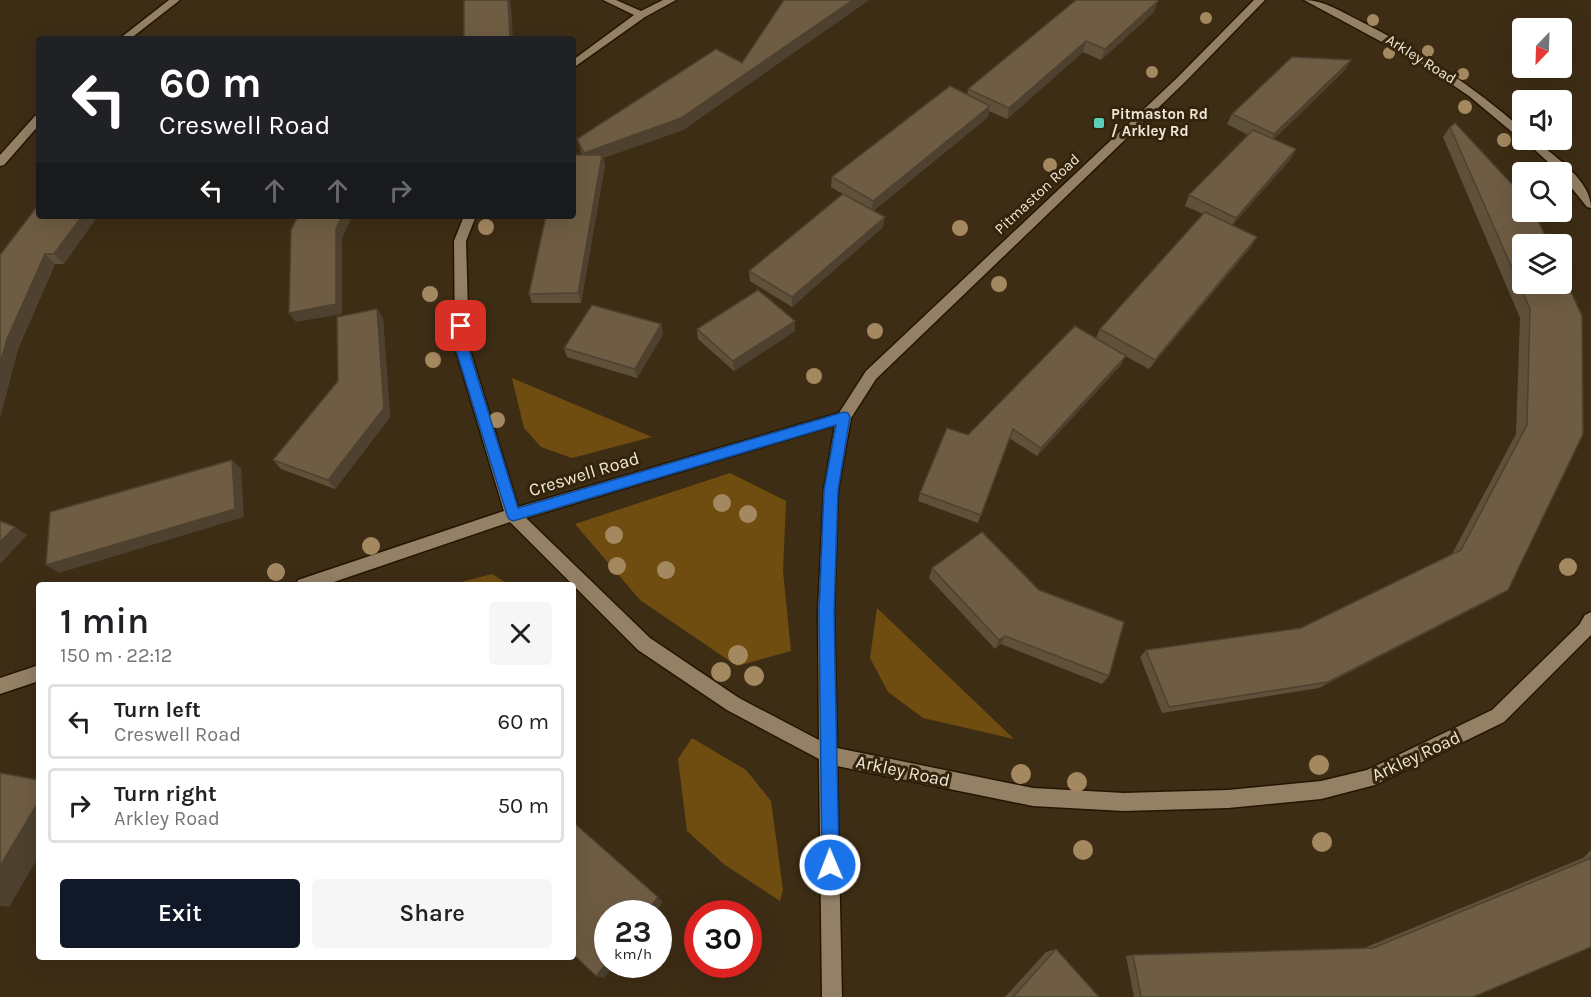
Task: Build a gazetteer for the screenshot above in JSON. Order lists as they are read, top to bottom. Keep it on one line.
{"streets":{"street":["Arkley Road","Pitmaston Road","Creswell Road"]},"crossings":[["Arkley Road","Creswell Road"],["Pitmaston Road","Creswell Road"]],"places":{"transit":["Pitmaston Rd / Arkley Rd"]},"north":"bottom left","page":{"turn":["60 m","Creswell Road"],"heading":["1 min","150 m · 22:12"],"list":[{"name":"Turn left","note":"Creswell Road","value":"60 m"},{"name":"Turn right","note":"Arkley Road","value":"50 m"}],"buttons":["Exit","Share"],"speed":"23 km/h","limit":"30"}}
